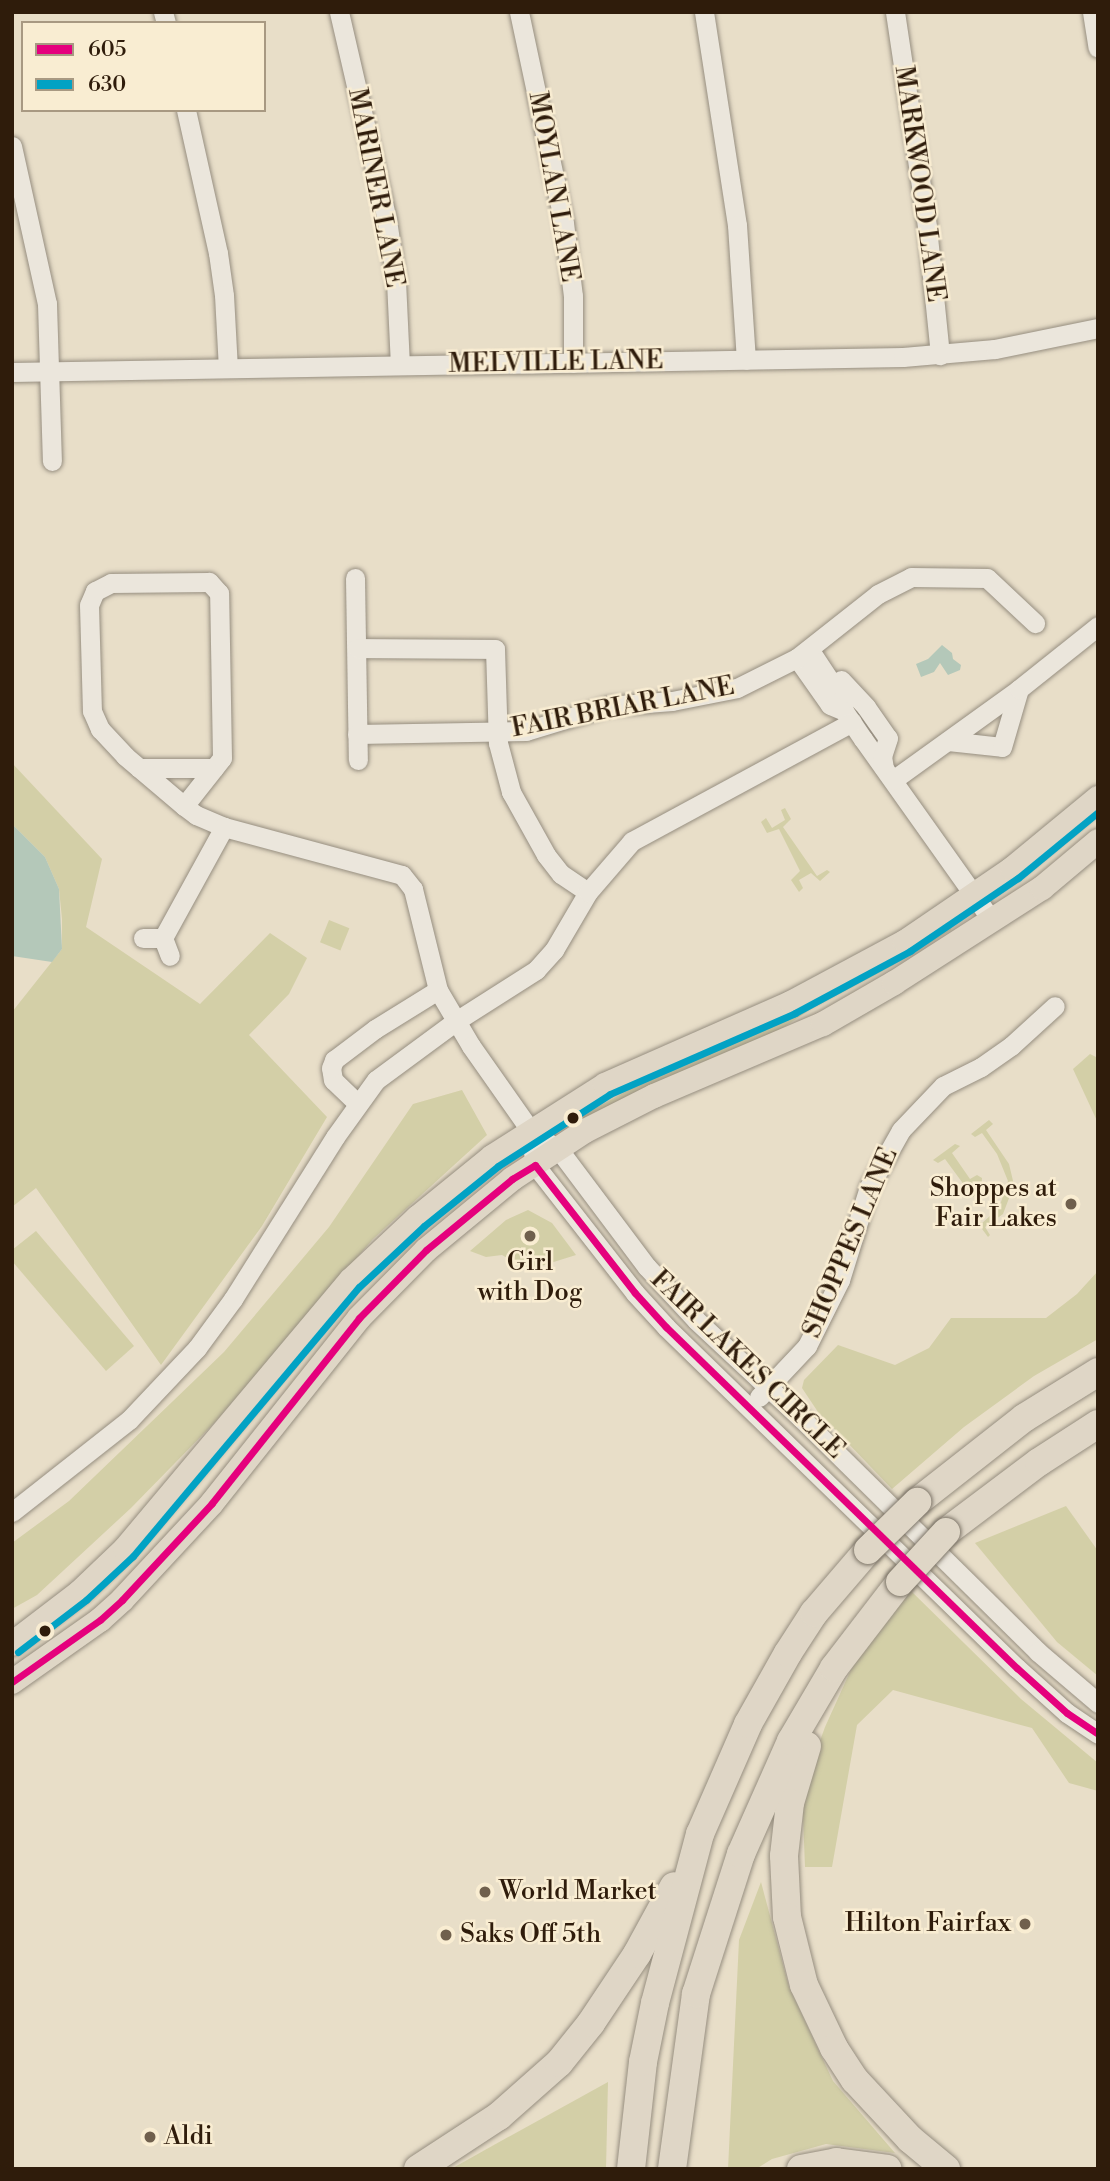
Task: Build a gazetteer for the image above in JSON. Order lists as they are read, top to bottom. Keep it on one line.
{"streets":{"street":["MARKWOOD LANE","MOYLAN LANE","MARINER LANE","MELVILLE LANE","FAIR BRIAR LANE","SHOPPES LANE","FAIR LAKES CIRCLE"]},"crossings":[["MARKWOOD LANE","MELVILLE LANE"],["MOYLAN LANE","MELVILLE LANE"],["MARINER LANE","MELVILLE LANE"],["SHOPPES LANE","FAIR LAKES CIRCLE"]],"places":["Shoppes at Fair Lakes","Girl with Dog","World Market","Hilton Fairfax","Saks Off 5th","Aldi"],"lines":["transit line 630","transit line 605"],"legend":["605","630"]}
